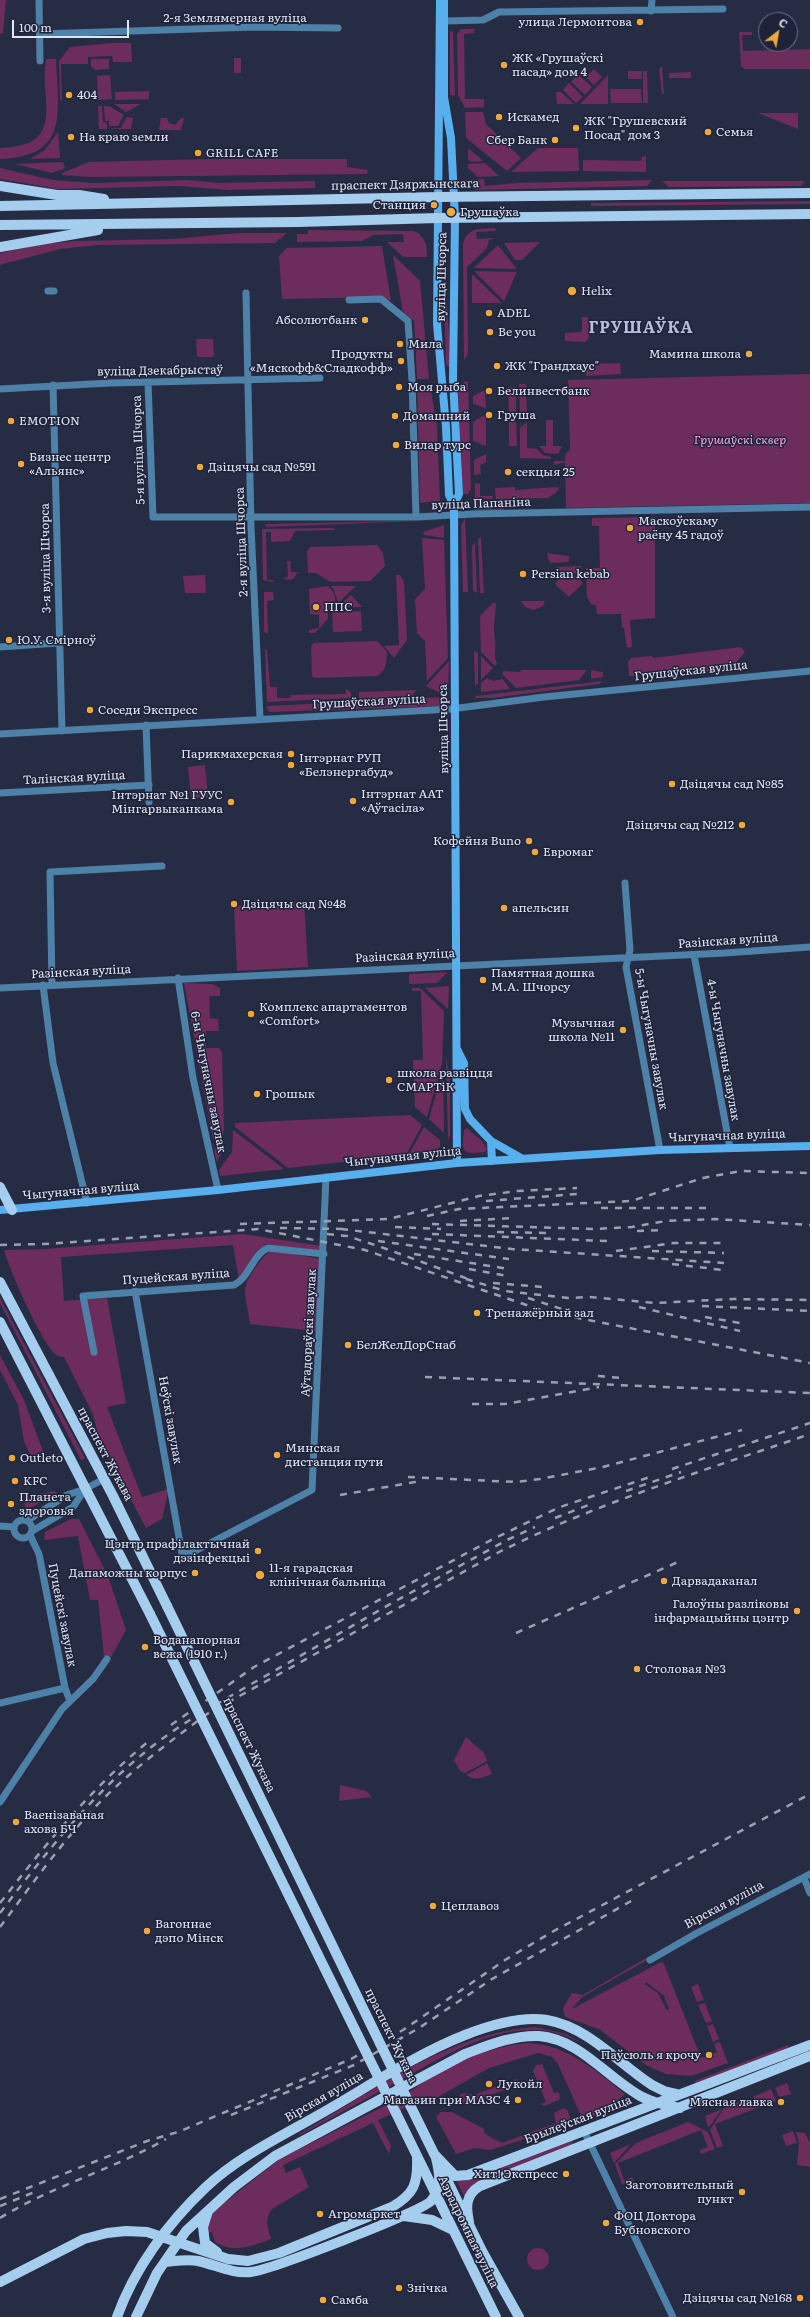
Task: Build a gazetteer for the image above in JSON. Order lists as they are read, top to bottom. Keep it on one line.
{"streets":{"main road":["праспект Дзяржынскага","вуліца Шчорса","Чыгуначная вуліца","праспект Жукава","Вірская вуліца","Брылеўская вуліца","Аэрадромная вуліца"],"street":["2-я Землямерная вуліца","вуліца Дзекабрыстаў","5-я вуліца Шчорса","вуліца Папаніна","2-я вуліца Шчорса","3-я вуліца Шчорса","Грушаўская вуліца","Талінская вуліца","Разінская вуліца","5-ы Чыгуначны завулак","4-ы Чыгуначны завулак","6-ы Чыгуначны завулак","Пуцейская вуліца","Аўтадораўскі завулак","Неўскі завулак","Пуцейскі завулак"]},"crossings":[["праспект Дзяржынскага","вуліца Шчорса"],["вуліца Шчорса","вуліца Папаніна"],["вуліца Шчорса","Грушаўская вуліца"],["вуліца Шчорса","Разінская вуліца"],["вуліца Шчорса","Чыгуначная вуліца"],["вуліца Дзекабрыстаў","5-я вуліца Шчорса"],["вуліца Дзекабрыстаў","2-я вуліца Шчорса"],["вуліца Дзекабрыстаў","3-я вуліца Шчорса"],["5-я вуліца Шчорса","вуліца Папаніна"],["вуліца Папаніна","2-я вуліца Шчорса"],["2-я вуліца Шчорса","Грушаўская вуліца"],["3-я вуліца Шчорса","Грушаўская вуліца"],["Разінская вуліца","5-ы Чыгуначны завулак"],["Разінская вуліца","4-ы Чыгуначны завулак"],["Разінская вуліца","6-ы Чыгуначны завулак"],["5-ы Чыгуначны завулак","Чыгуначная вуліца"],["4-ы Чыгуначны завулак","Чыгуначная вуліца"],["6-ы Чыгуначны завулак","Чыгуначная вуліца"],["Чыгуначная вуліца","Аўтадораўскі завулак"],["Пуцейская вуліца","Аўтадораўскі завулак"],["Пуцейская вуліца","Неўскі завулак"],["Аўтадораўскі завулак","Неўскі завулак"],["праспект Жукава","Брылеўская вуліца"],["праспект Жукава","Аэрадромная вуліца"],["Вірская вуліца","Брылеўская вуліца"]],"districts":["ГРУШАЎКА"],"parks":["Грушаўскі сквер"],"places":["улица Лермонтова","ЖК «Грушаўскі пасад» дом 4","404","Искамед","ЖК \"Грушевский Посад\" дом 3","Семья","На краю земли","Сбер Банк","GRILL CAFE","Станция","Грушаўка","Helix","ADEL","Абсолютбанк","Be you","Мила","Мамина школа","Продукты «Мяскофф&Сладкофф»","ЖК \"Грандхаус\"","Моя рыба","Белинвестбанк","Груша","Домашний","EMOTION","Вилар турс","Бизнес центр «Альянс»","Дзіцячы сад №591","секцыя 25","Маскоўскаму раёну 45 гадоў","Persian kebab","ППС","Ю.У. Смірноў","Соседи Экспресс","Парикмахерская","Інтэрнат РУП «Белэнергабуд»","Дзіцячы сад №85","Інтэрнат ААТ «Аўтасіла»","Інтэрнат №1 ГУУС Мінгарвыканкама","Дзіцячы сад №212","Кофейня Buno","Евромаг","Дзіцячы сад №48","апельсин","Памятная дошка М.А. Шчорсу","Комплекс апартаментов «Comfort»","Музычная школа №11","школа развіцця СМАРТіК","Грошык","Тренажёрный зал","БелЖелДорСнаб","Минская дистанция пути","Outleto","KFC","Планета здоровья","Цэнтр прафілактычнай дэзінфекцыі","Дапаможны корпус","11-я гарадская клінічная бальніца","Дарвадаканал","Галоўны разліковы інфармацыйны цэнтр","Воданапорная вежа (1910 г.)","Столовая №3","Ваенізаваная ахова БЧ","Цеплавоз","Вагоннае дэпо Мінск","Паўсюль я крочу","Лукойл","Магазин при МАЗС 4","Мясная лавка","Хит! Экспресс","Заготовительный пункт","Агромаркет","ФОЦ Доктора Бубновского","Знічка","Дзіцячы сад №168","Самба"],"scale_bar":"100 m","north":"top right"}
